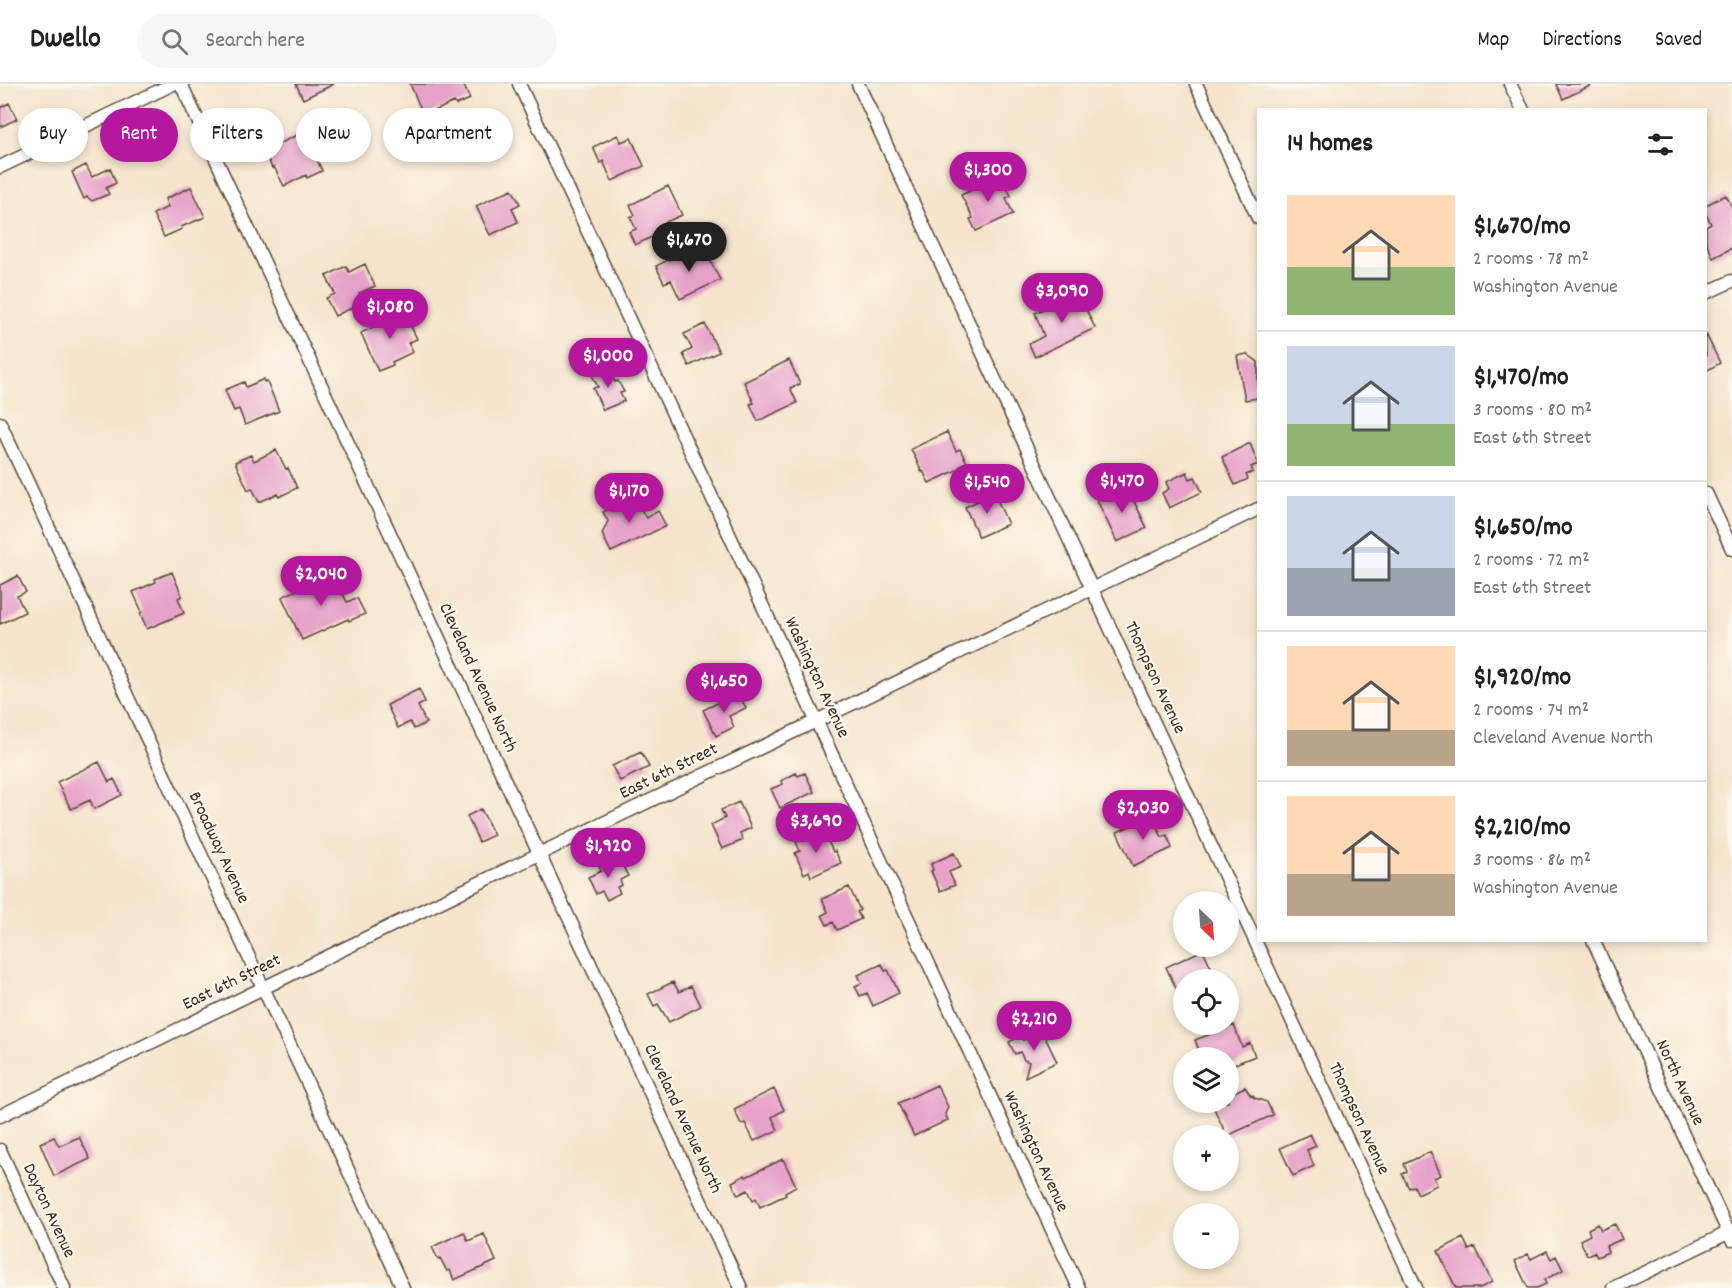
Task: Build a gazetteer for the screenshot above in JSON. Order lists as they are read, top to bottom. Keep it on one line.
{"streets":{"street":["Cleveland Avenue North","Washington Avenue","Thompson Avenue","East 6th Street","Broadway Avenue","North Avenue","Dayton Avenue"]},"crossings":[["Cleveland Avenue North","East 6th Street"],["Washington Avenue","East 6th Street"],["Thompson Avenue","East 6th Street"],["East 6th Street","Broadway Avenue"]],"north":"bottom right","page":{"header":"Dwello","search":"Search here","nav":["Map","Directions","Saved"],"chip":["Buy","Rent","Filters","New","Apartment"],"heading":"14 homes","price":["$1,300","$1,670","$3,090","$1,080","$1,000","$1,470","$1,540","$1,170","$2,040","$1,650","$2,030","$3,690","$1,920","$2,210"],"list":[{"name":"$1,670/mo","note":"2 rooms · 78 m² · Washington Avenue"},{"name":"$1,470/mo","note":"3 rooms · 80 m² · East 6th Street"},{"name":"$1,650/mo","note":"2 rooms · 72 m² · East 6th Street"},{"name":"$1,920/mo","note":"2 rooms · 74 m² · Cleveland Avenue North"},{"name":"$2,210/mo","note":"3 rooms · 86 m² · Washington Avenue"}],"map_buttons":["+","−"]}}
